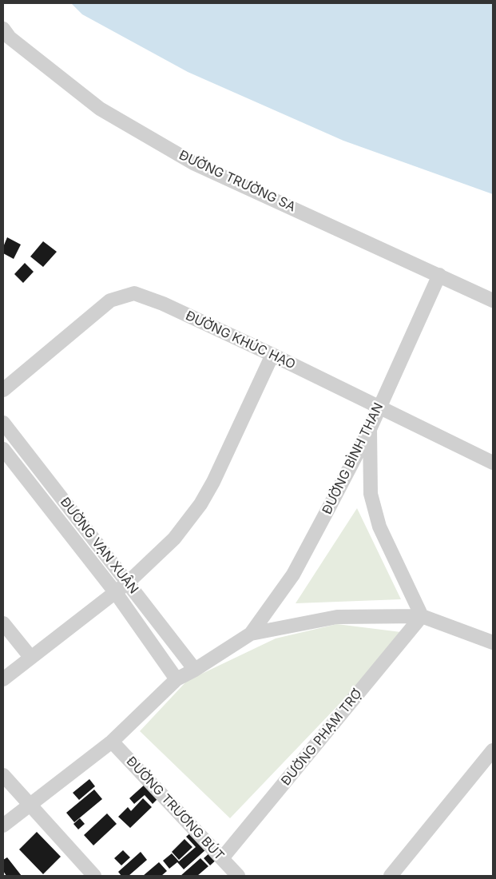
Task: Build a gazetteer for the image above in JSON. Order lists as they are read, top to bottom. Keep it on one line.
{"streets":{"street":["ĐƯỜNG TRƯỜNG SA","ĐƯỜNG KHÚC HẠO","ĐƯỜNG BÌNH THAN","ĐƯỜNG VẠN XUÂN","ĐƯỜNG PHẠM TRỢ","ĐƯỜNG TRƯƠNG BÚT"]},"crossings":[["ĐƯỜNG TRƯỜNG SA","ĐƯỜNG BÌNH THAN"],["ĐƯỜNG KHÚC HẠO","ĐƯỜNG BÌNH THAN"],["ĐƯỜNG PHẠM TRỢ","ĐƯỜNG TRƯƠNG BÚT"]]}
